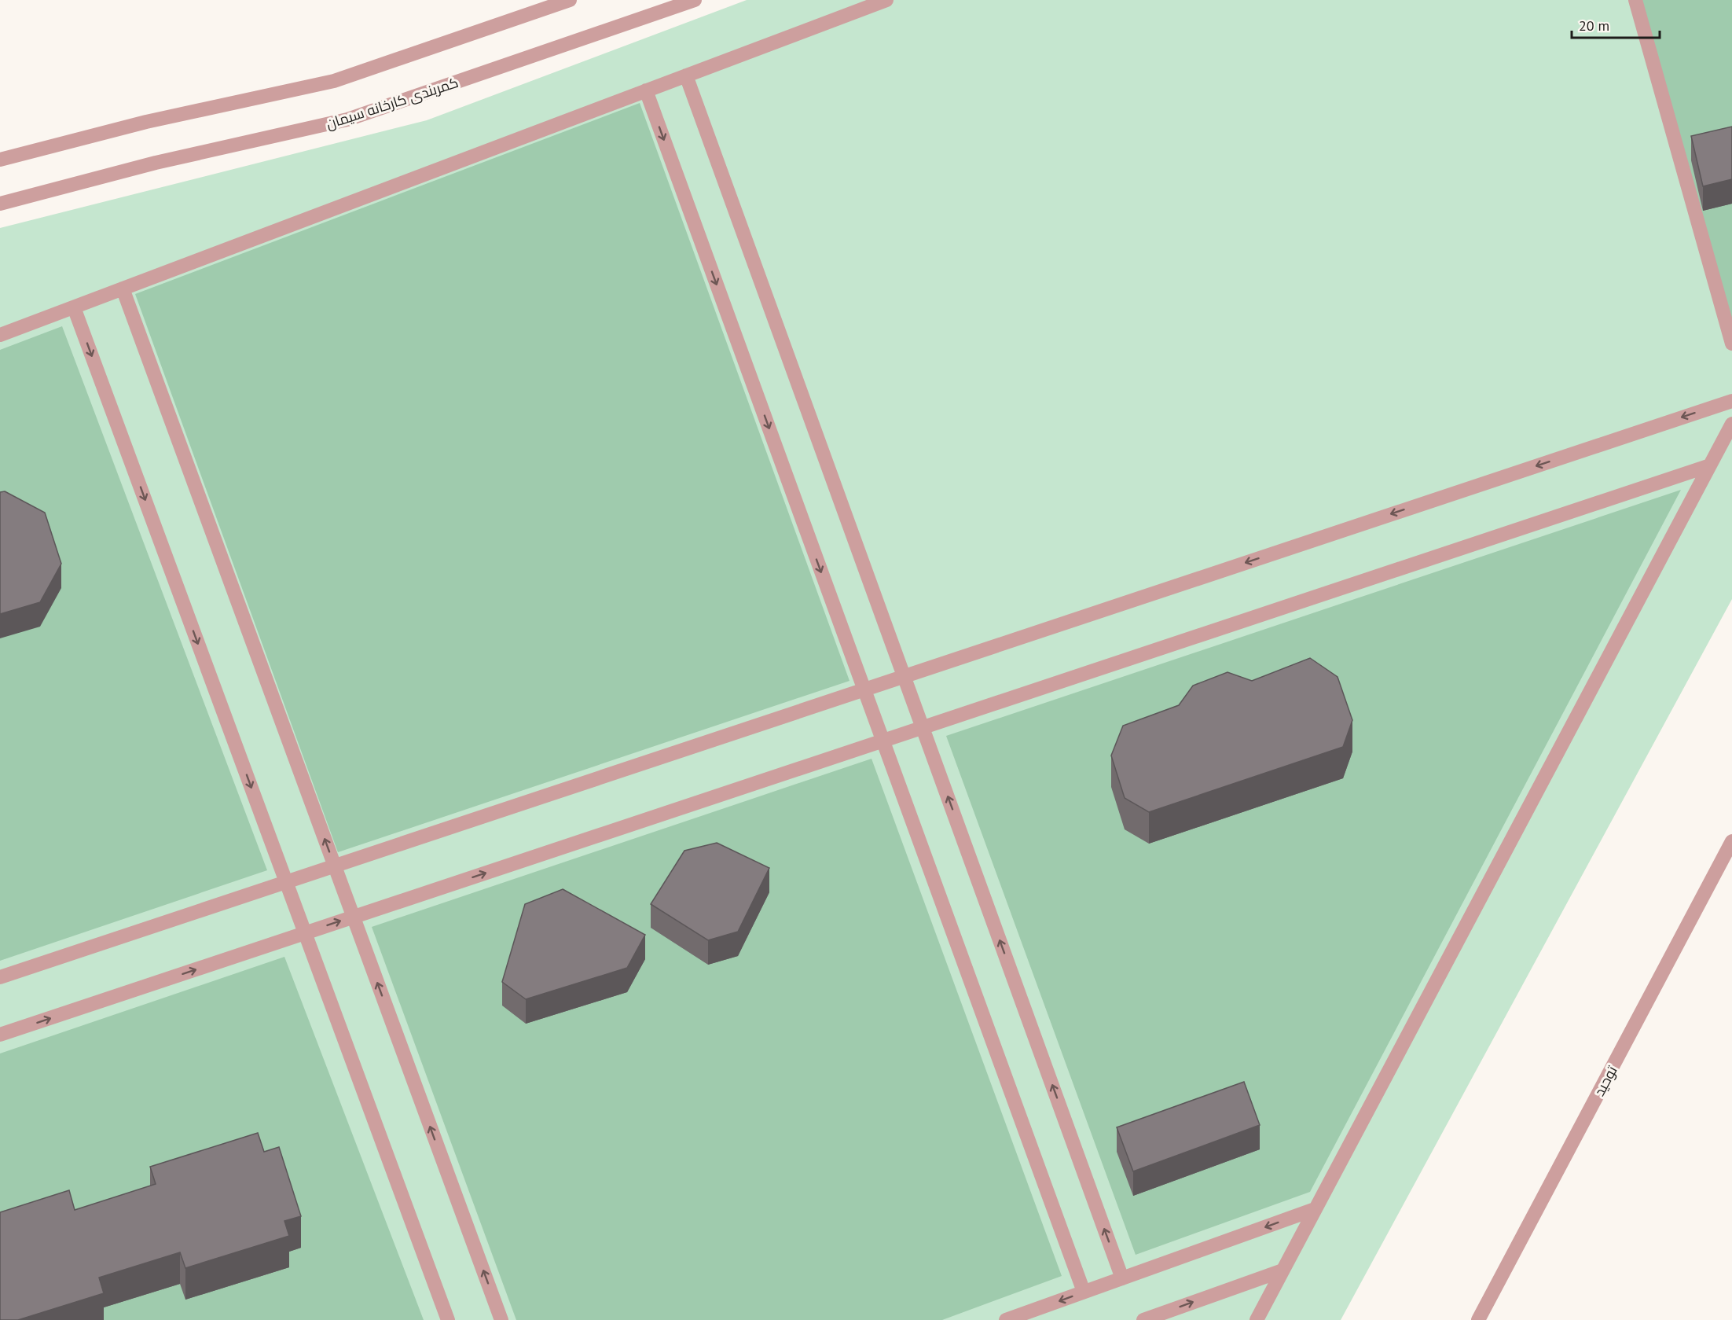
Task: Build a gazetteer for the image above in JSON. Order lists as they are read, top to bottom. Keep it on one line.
{"streets":{"street":["کمربندی کارخانه سیمان","توحید"]},"scale_bar":"20 m"}
